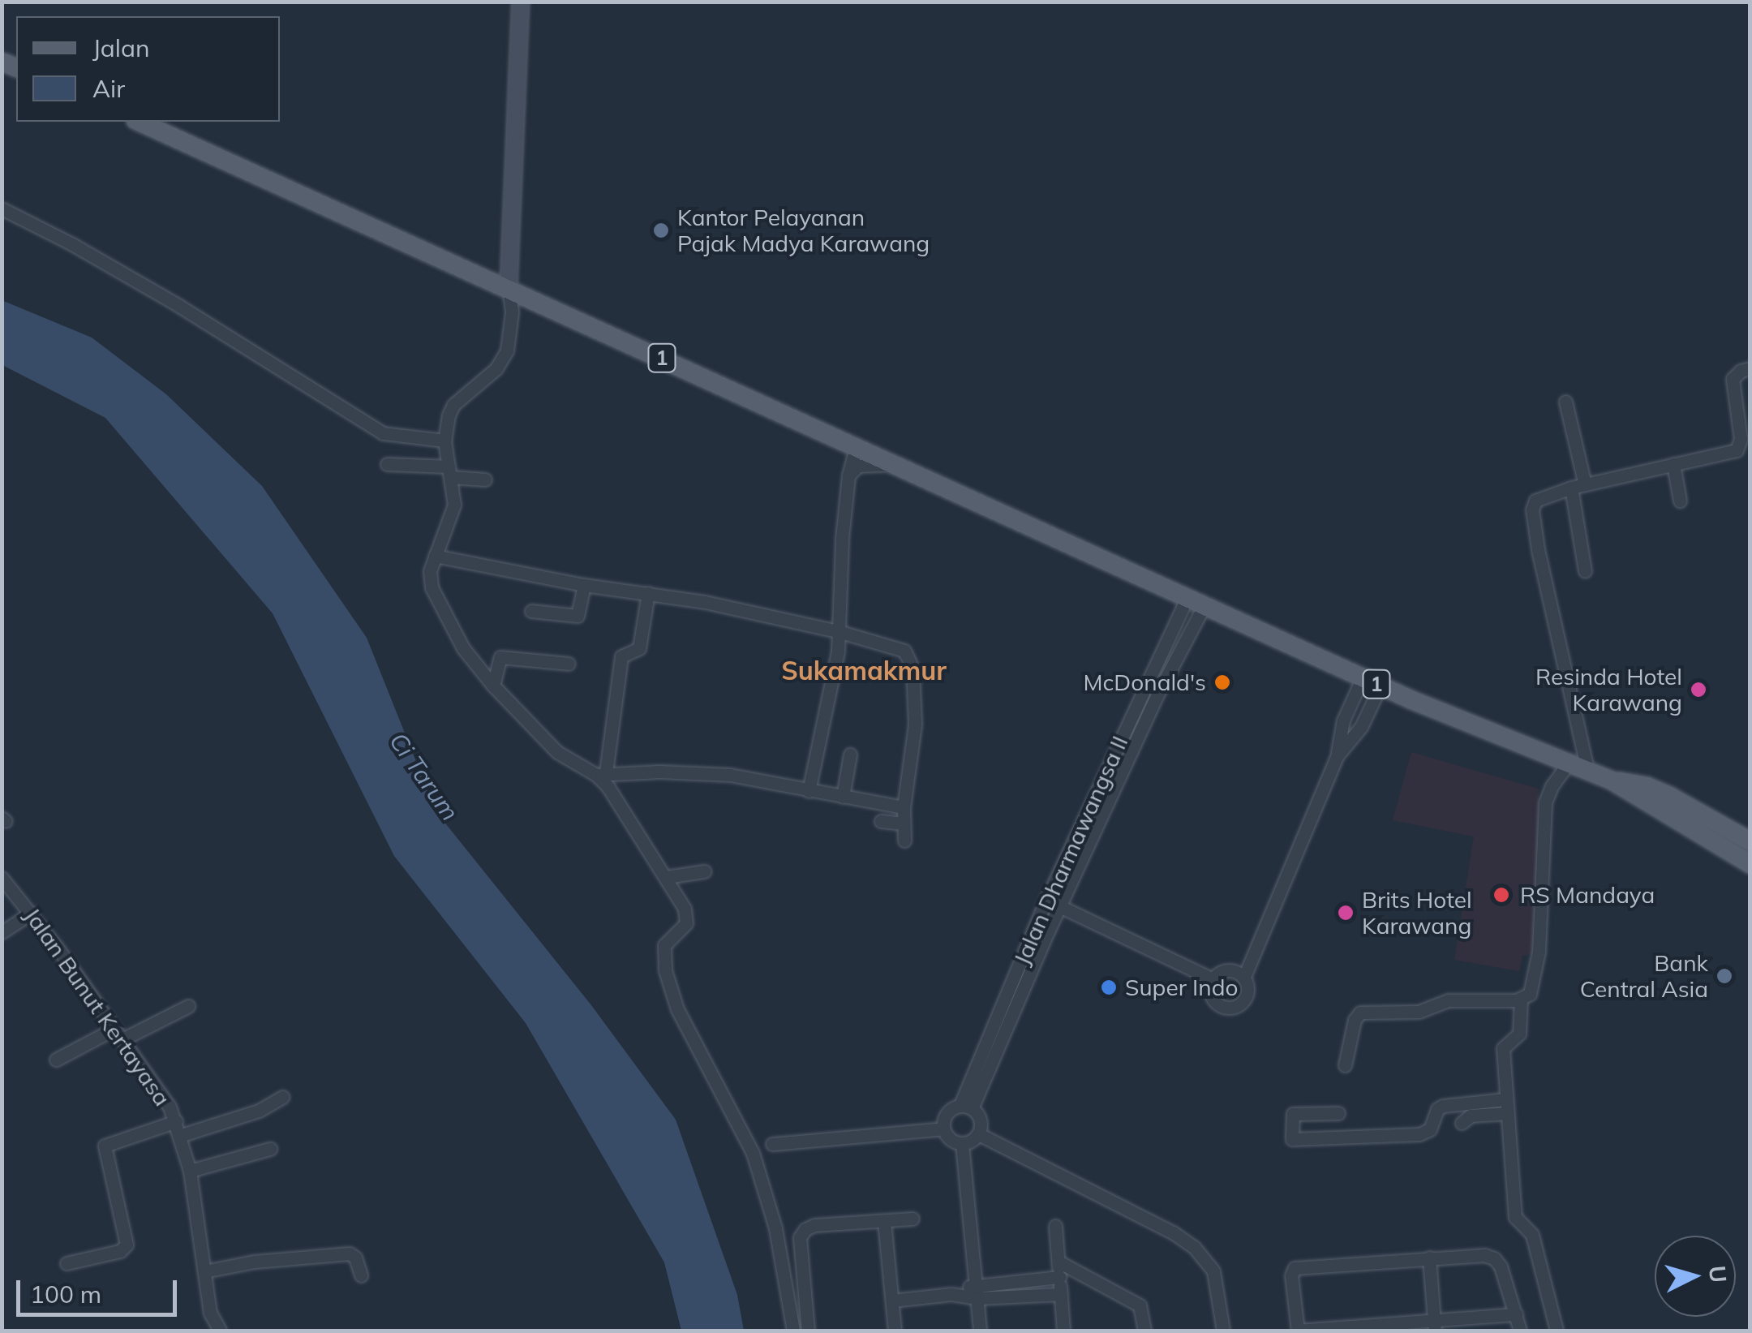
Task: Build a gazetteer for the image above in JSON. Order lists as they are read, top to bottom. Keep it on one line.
{"streets":{"main road":["1"],"street":["Jalan Dharmawangsa II","Jalan Bunut Kertayasa"]},"crossings":[["1","Jalan Dharmawangsa II"]],"districts":["Sukamakmur"],"water":["Ci Tarum"],"places":["Kantor Pelayanan Pajak Madya Karawang","McDonald's","Resinda Hotel Karawang","RS Mandaya","Brits Hotel Karawang","Bank Central Asia","Super Indo"],"legend":["Jalan","Air"],"scale_bar":"100 m","north":"right"}
